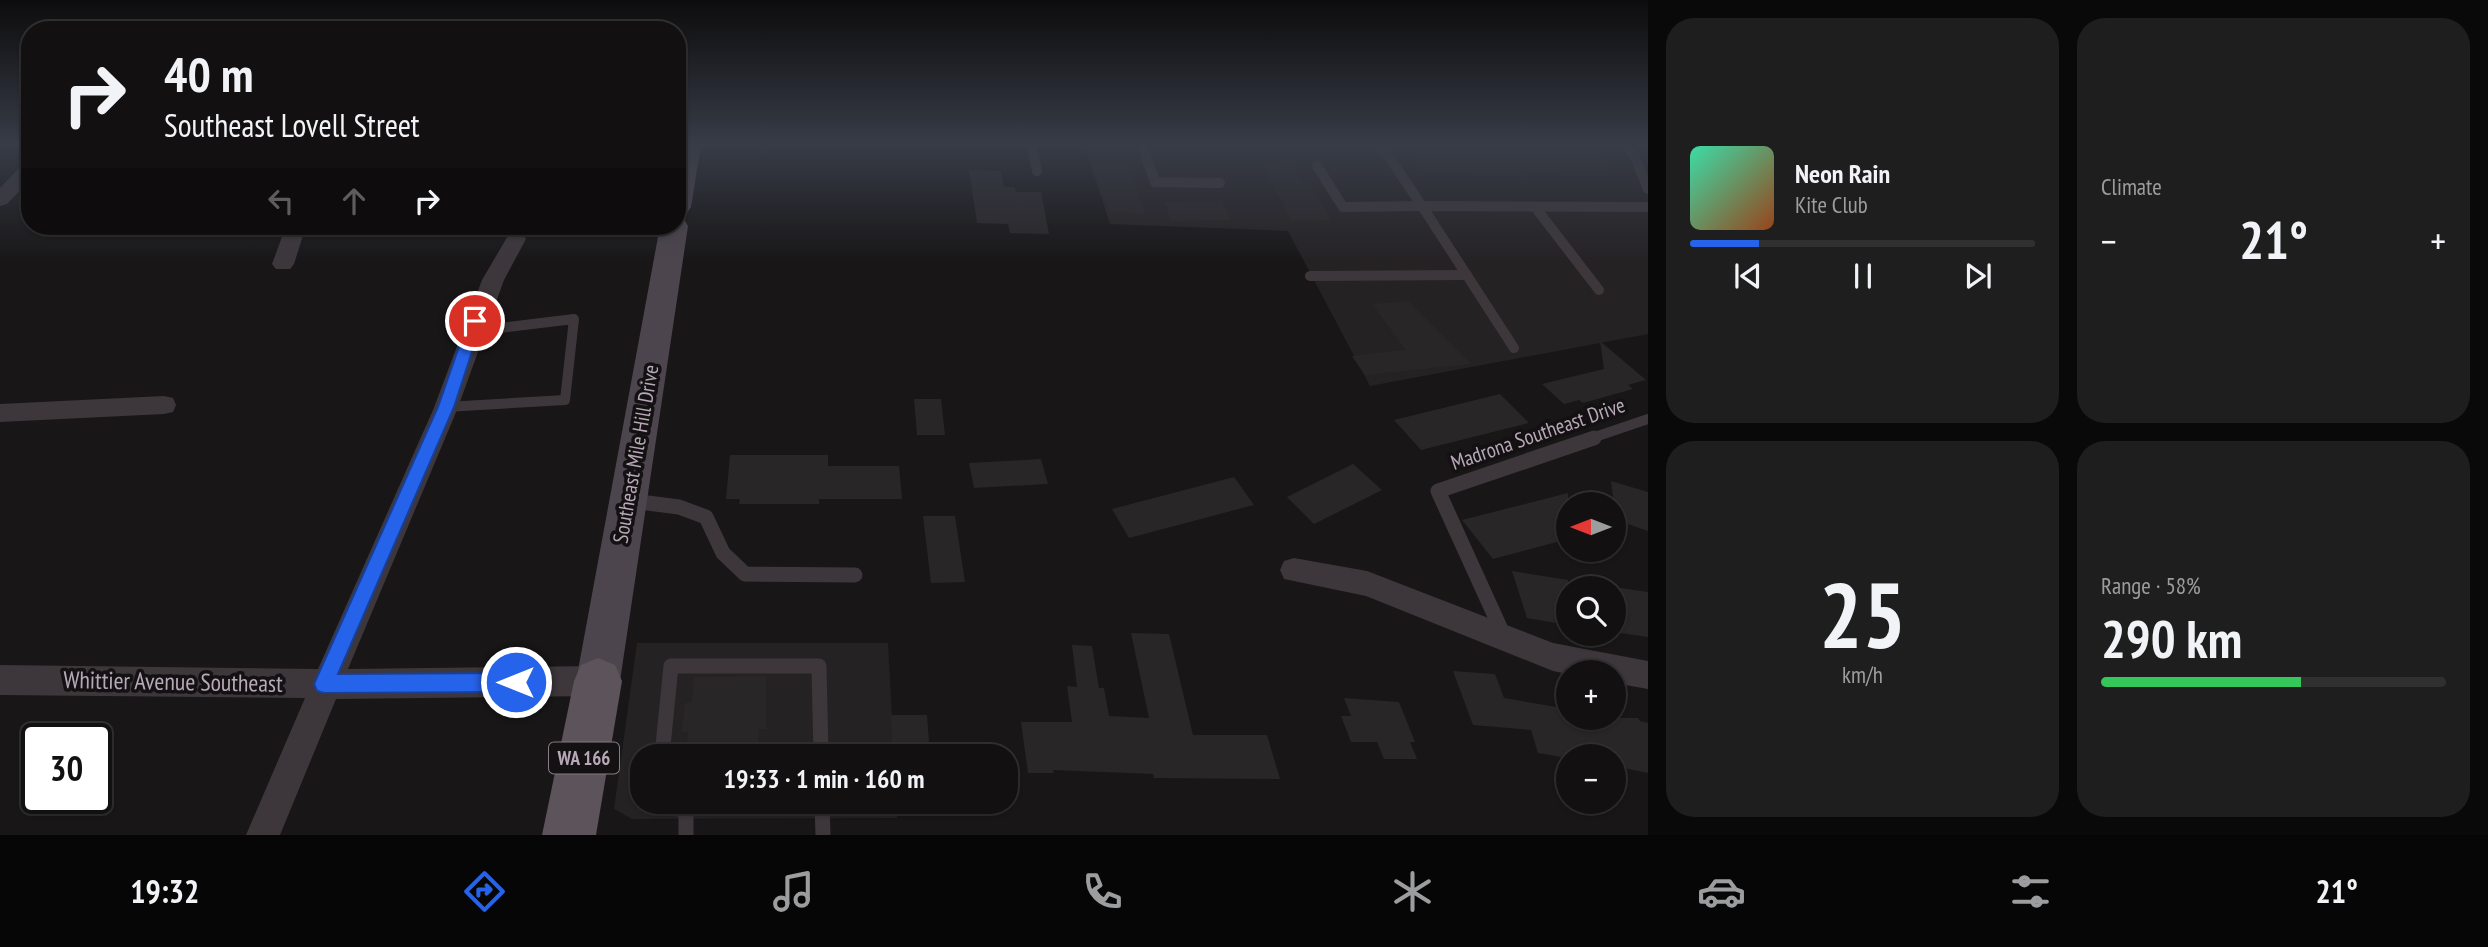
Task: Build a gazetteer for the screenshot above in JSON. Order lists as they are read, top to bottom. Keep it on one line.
{"streets":{"main road":["Southeast Mile Hill Drive","WA 166"],"street":["Whittier Avenue Southeast"],"lane":["Madrona Southeast Drive"]},"crossings":[["Southeast Mile Hill Drive","Whittier Avenue Southeast"],["Southeast Mile Hill Drive","WA 166"],["Whittier Avenue Southeast","WA 166"]],"north":"left","page":{"tile":["Climate",["25","km/h"],["Range · 58%","290 km"]],"turn":["40 m","Southeast Lovell Street"],"song":["Neon Rain","Kite Club"],"heat":["−","21°","+"],"map_buttons":["+","−"],"limit":"30","trip":"19:33 · 1 min · 160 m","tabs":["19:32","21°"]}}
